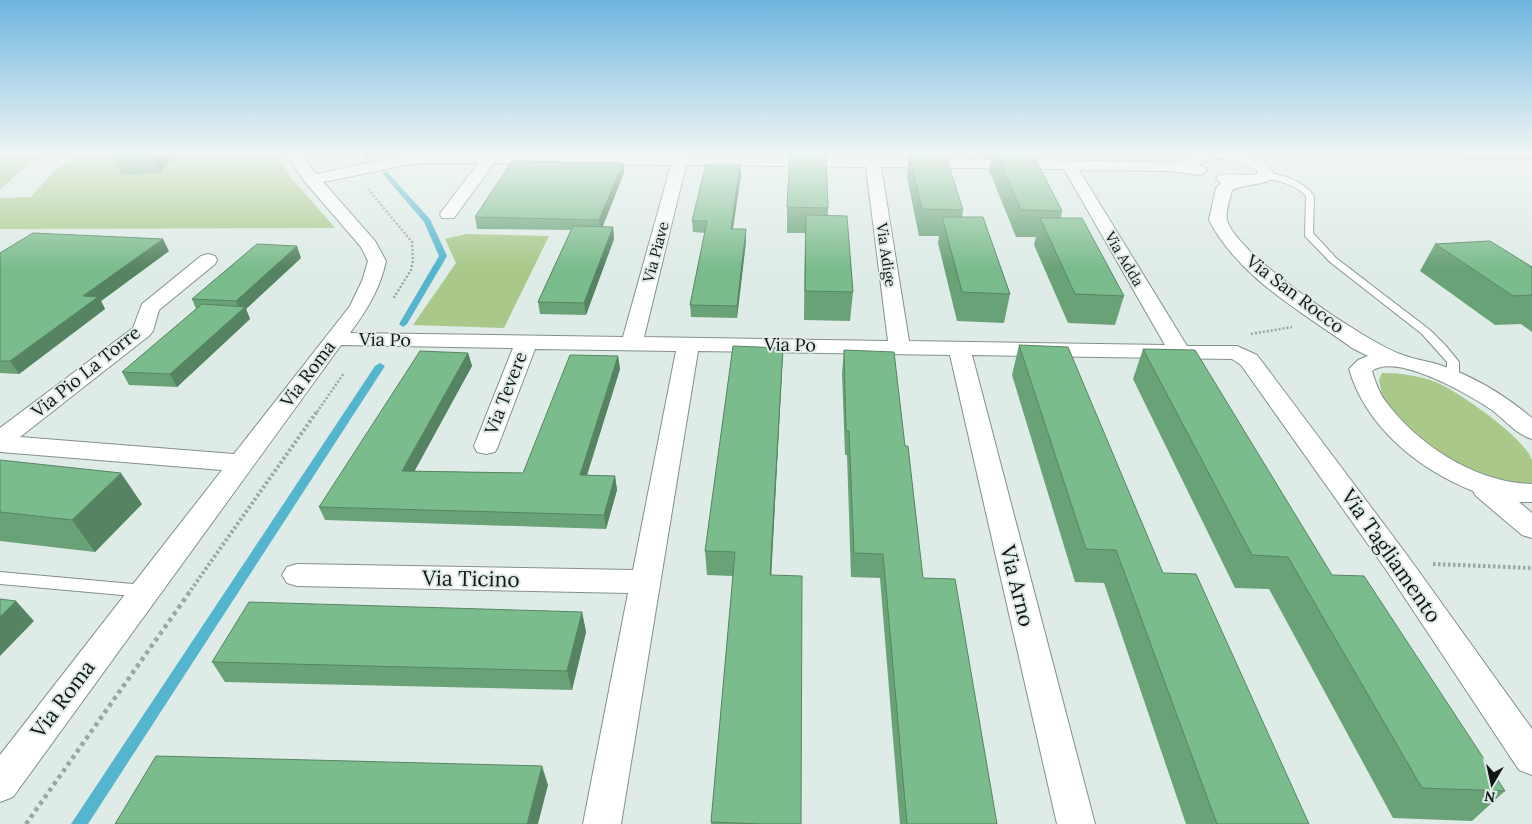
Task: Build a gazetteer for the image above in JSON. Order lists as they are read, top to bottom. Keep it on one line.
{"streets":{"street":["Via Piave","Via Adige","Via Adda","Via San Rocco","Via Po","Via Pio La Torre","Via Roma","Via Tevere","Via Tagliamento","Via Ticino","Via Arno"]},"crossings":[["Via Piave","Via Po"],["Via Adige","Via Po"],["Via Adda","Via Po"],["Via Po","Via Roma"],["Via Po","Via Tevere"],["Via Po","Via Tagliamento"],["Via Po","Via Arno"]],"north":"bottom"}
